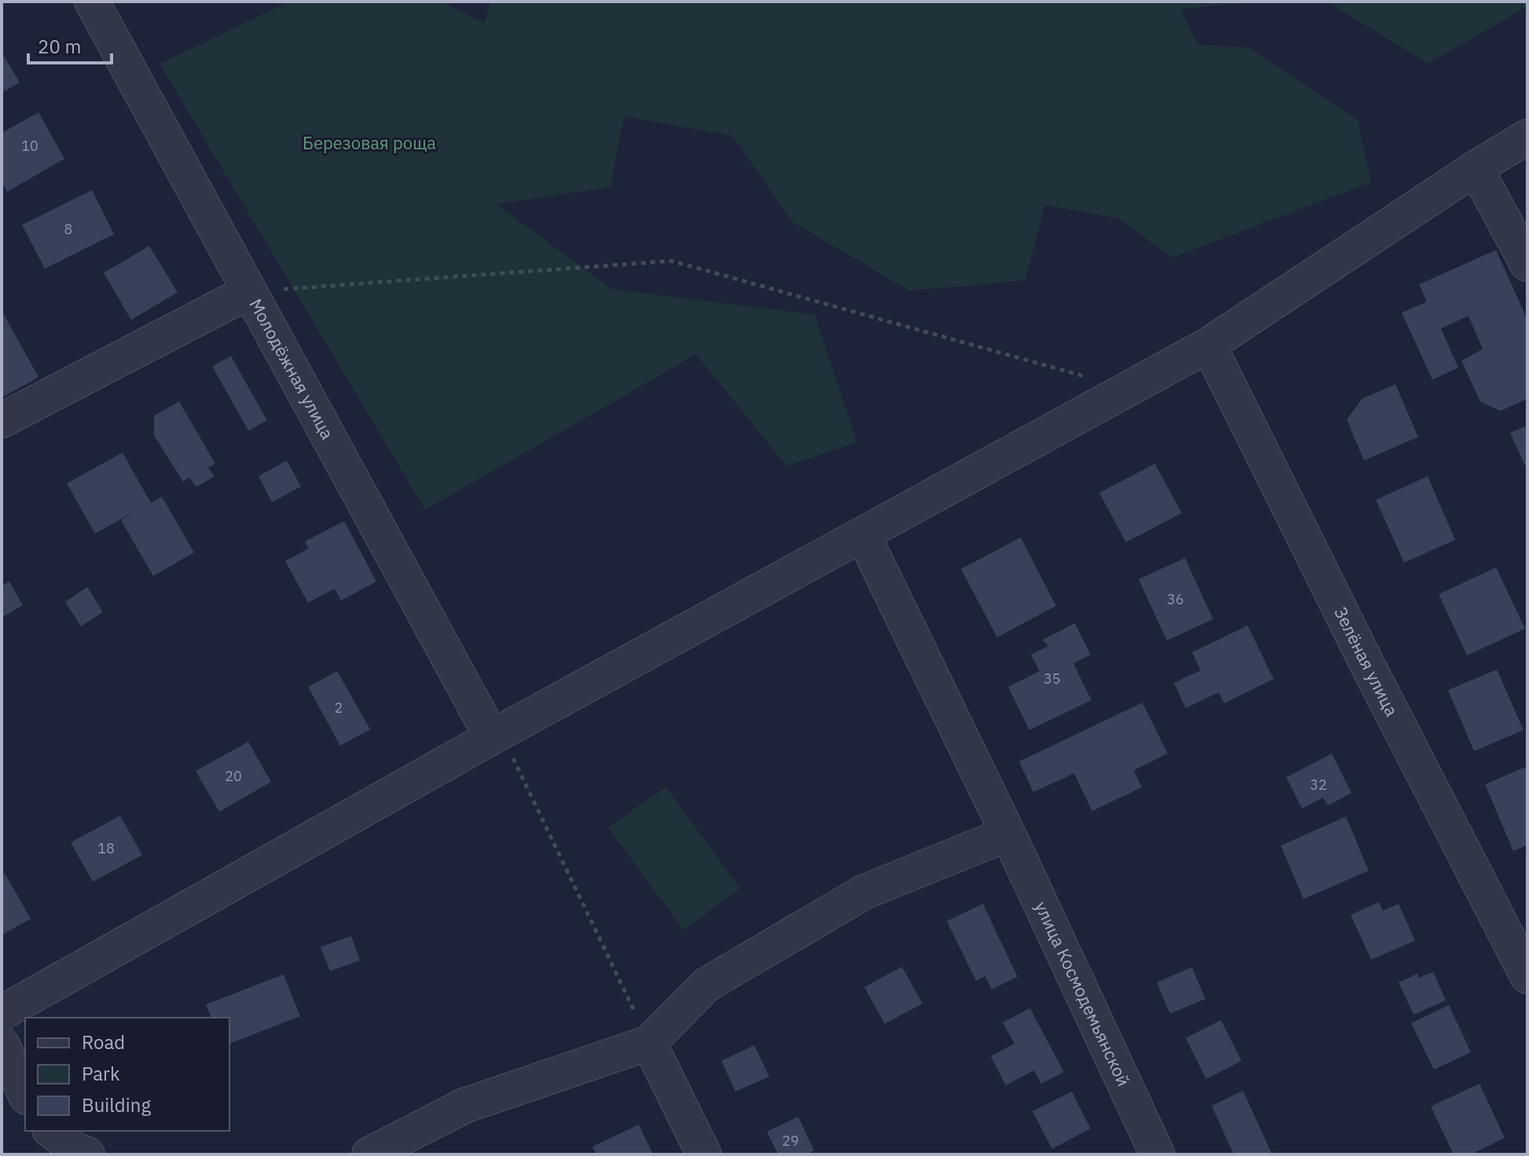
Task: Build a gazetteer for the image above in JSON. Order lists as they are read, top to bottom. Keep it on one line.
{"streets":{"street":["Молодёжная улица","Зелёная улица","улица Космодемьянской"]},"parks":["Березовая роща"],"house_numbers":["10","8","36","35","2","20","32","18","29"],"legend":["Road","Park","Building"],"scale_bar":"20 m"}
